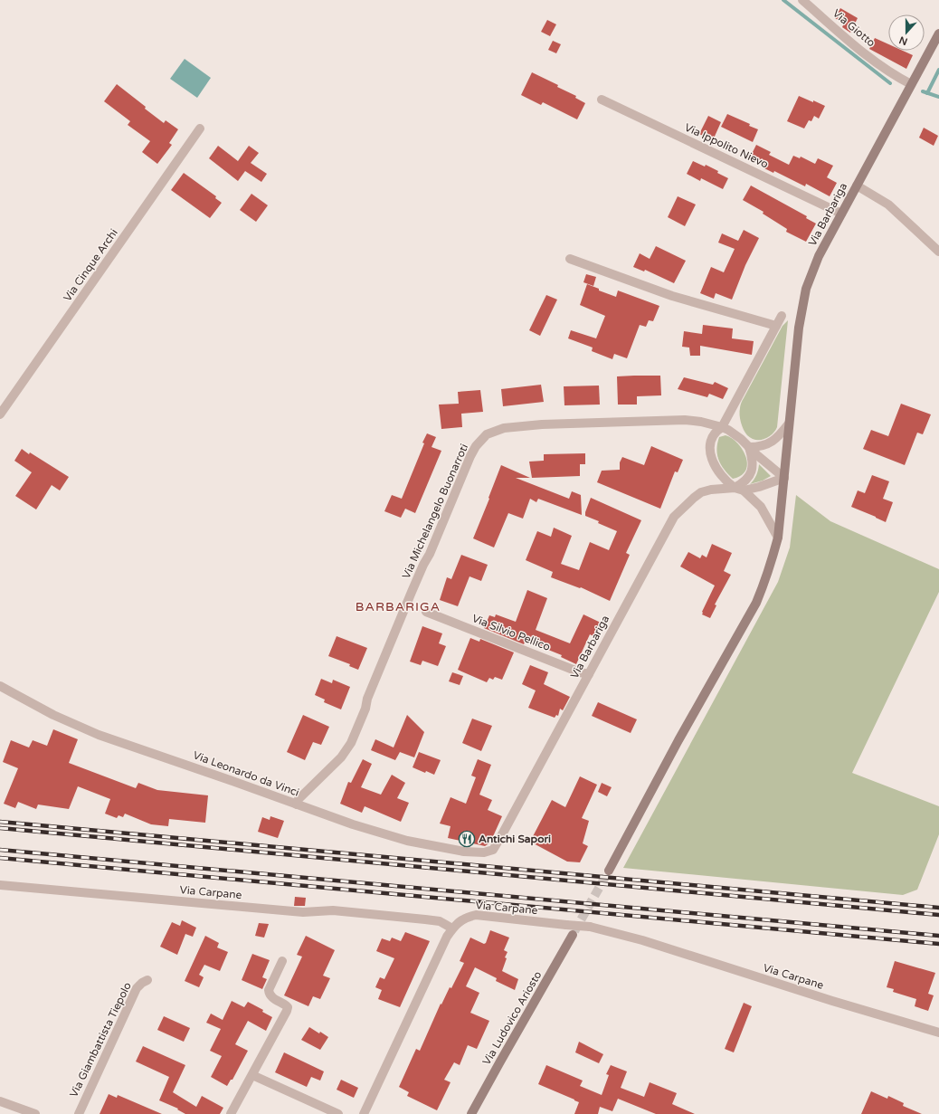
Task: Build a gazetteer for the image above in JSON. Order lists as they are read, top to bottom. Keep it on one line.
{"streets":{"main road":["Via Barbariga","Via Ludovico Ariosto"],"street":["Via Giotto","Via Ippolito Nievo","Via Cinque Archi","Via Michelangelo Buonarroti","Via Silvio Pellico","Via Leonardo da Vinci","Via Carpane","Via Giambattista Tiepolo"]},"crossings":[["Via Giotto","Via Barbariga"],["Via Ippolito Nievo","Via Barbariga"],["Via Barbariga","Via Michelangelo Buonarroti"],["Via Barbariga","Via Silvio Pellico"],["Via Barbariga","Via Leonardo da Vinci"],["Via Michelangelo Buonarroti","Via Leonardo da Vinci"]],"districts":["BARBARIGA"],"places":{"restaurant":["Antichi Sapori"]},"north":"bottom"}
